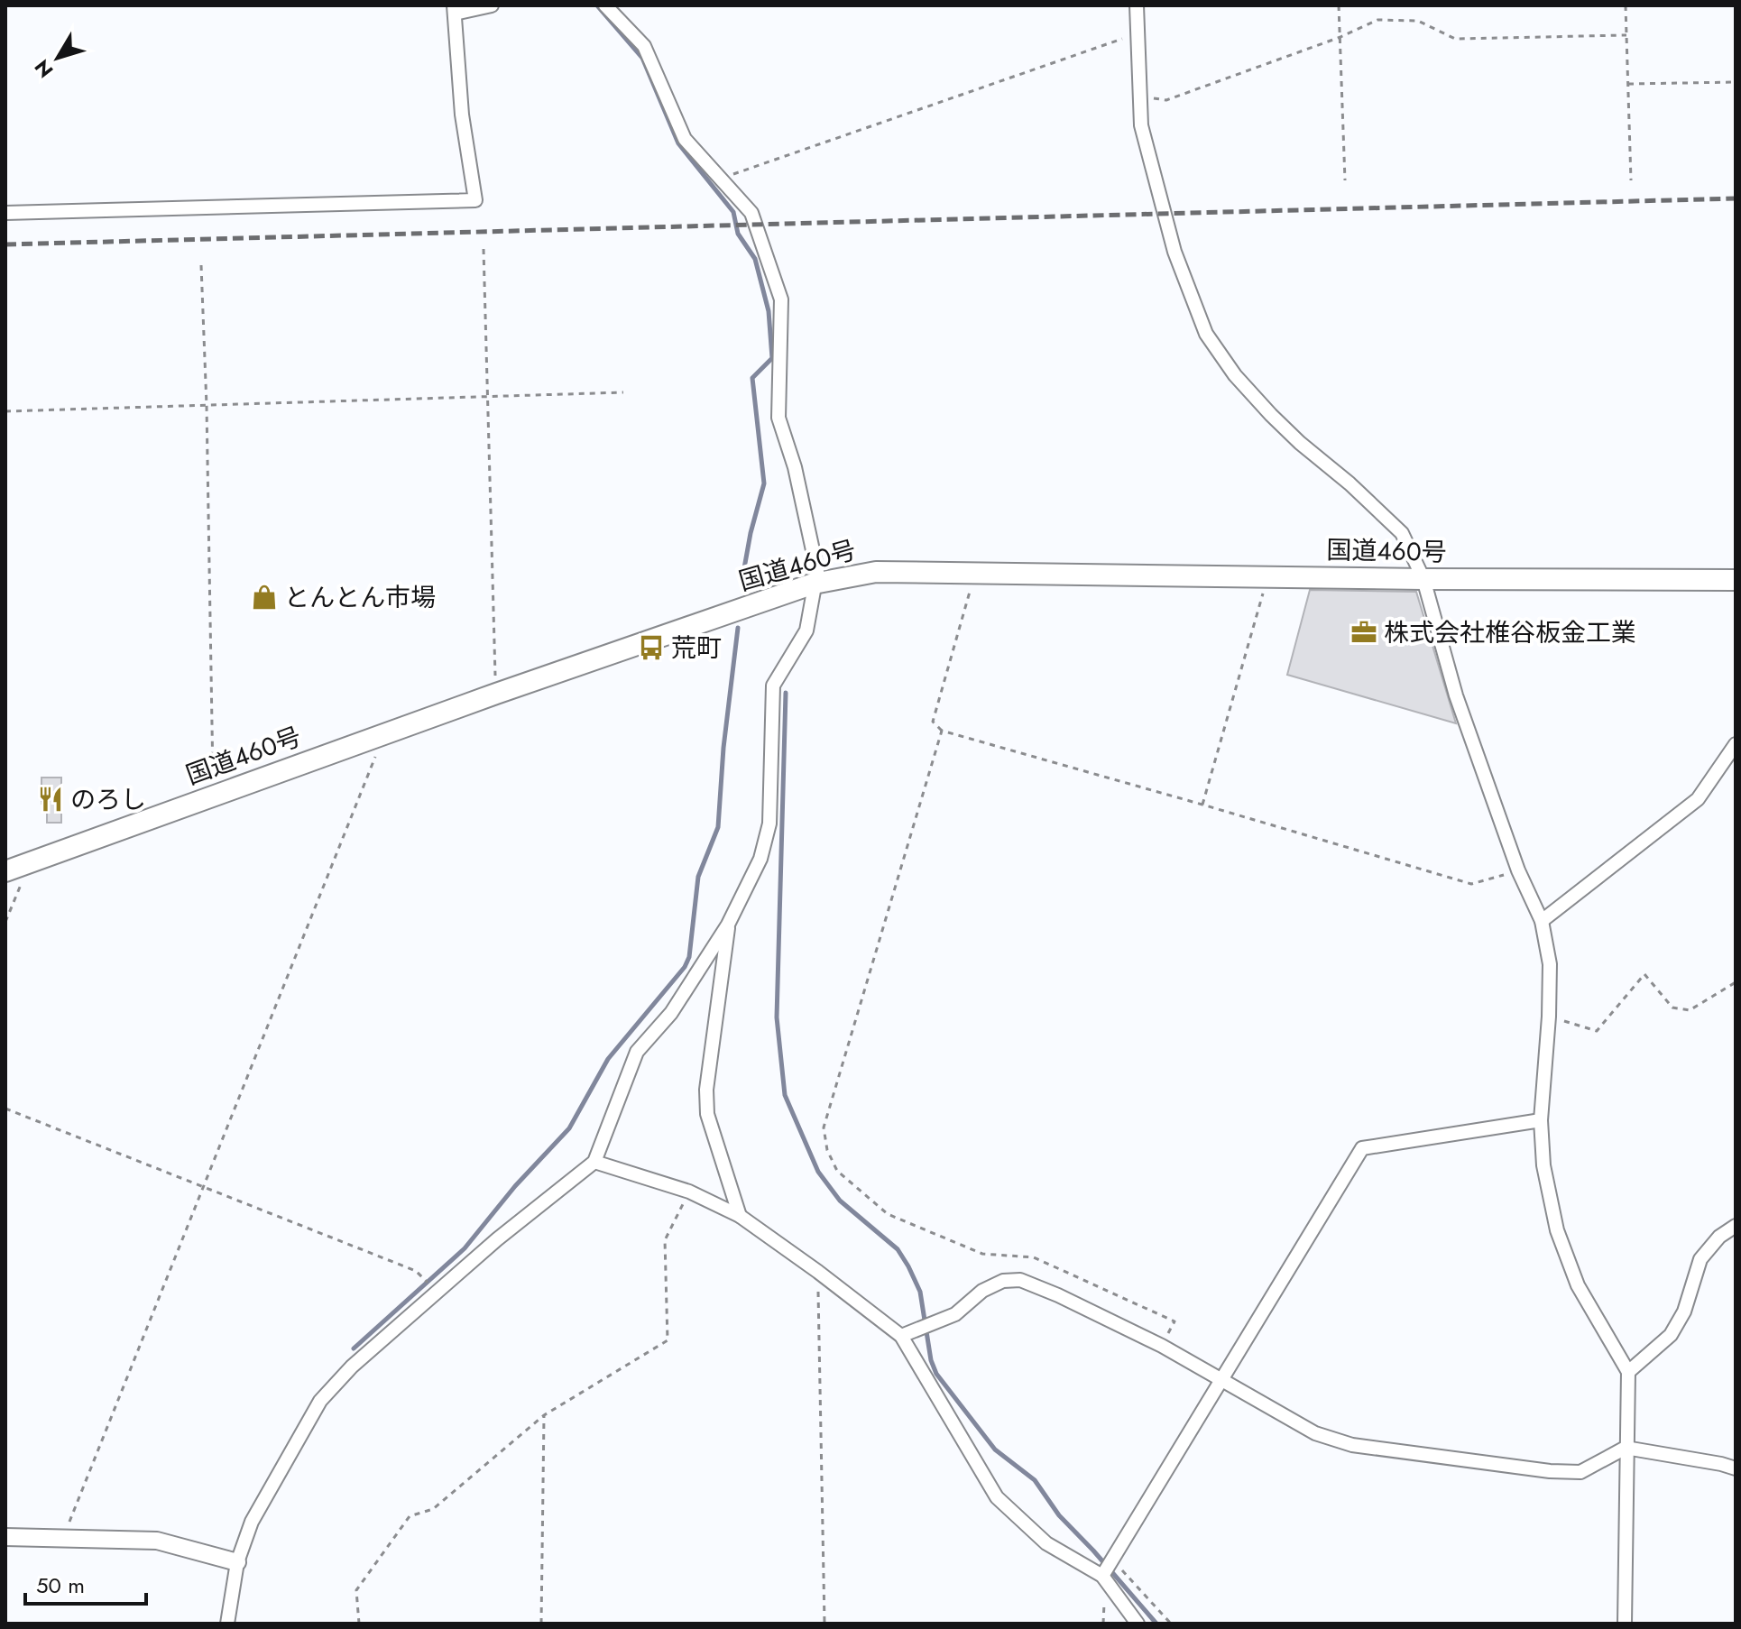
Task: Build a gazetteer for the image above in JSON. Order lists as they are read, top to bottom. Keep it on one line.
{"streets":{"highway":["国道460号"]},"places":{"shop":["とんとん市場"],"office":["株式会社椎谷板金工業"],"bus stop":["荒町"],"restaurant":["のろし"]},"scale_bar":"50 m","north":"bottom left"}
